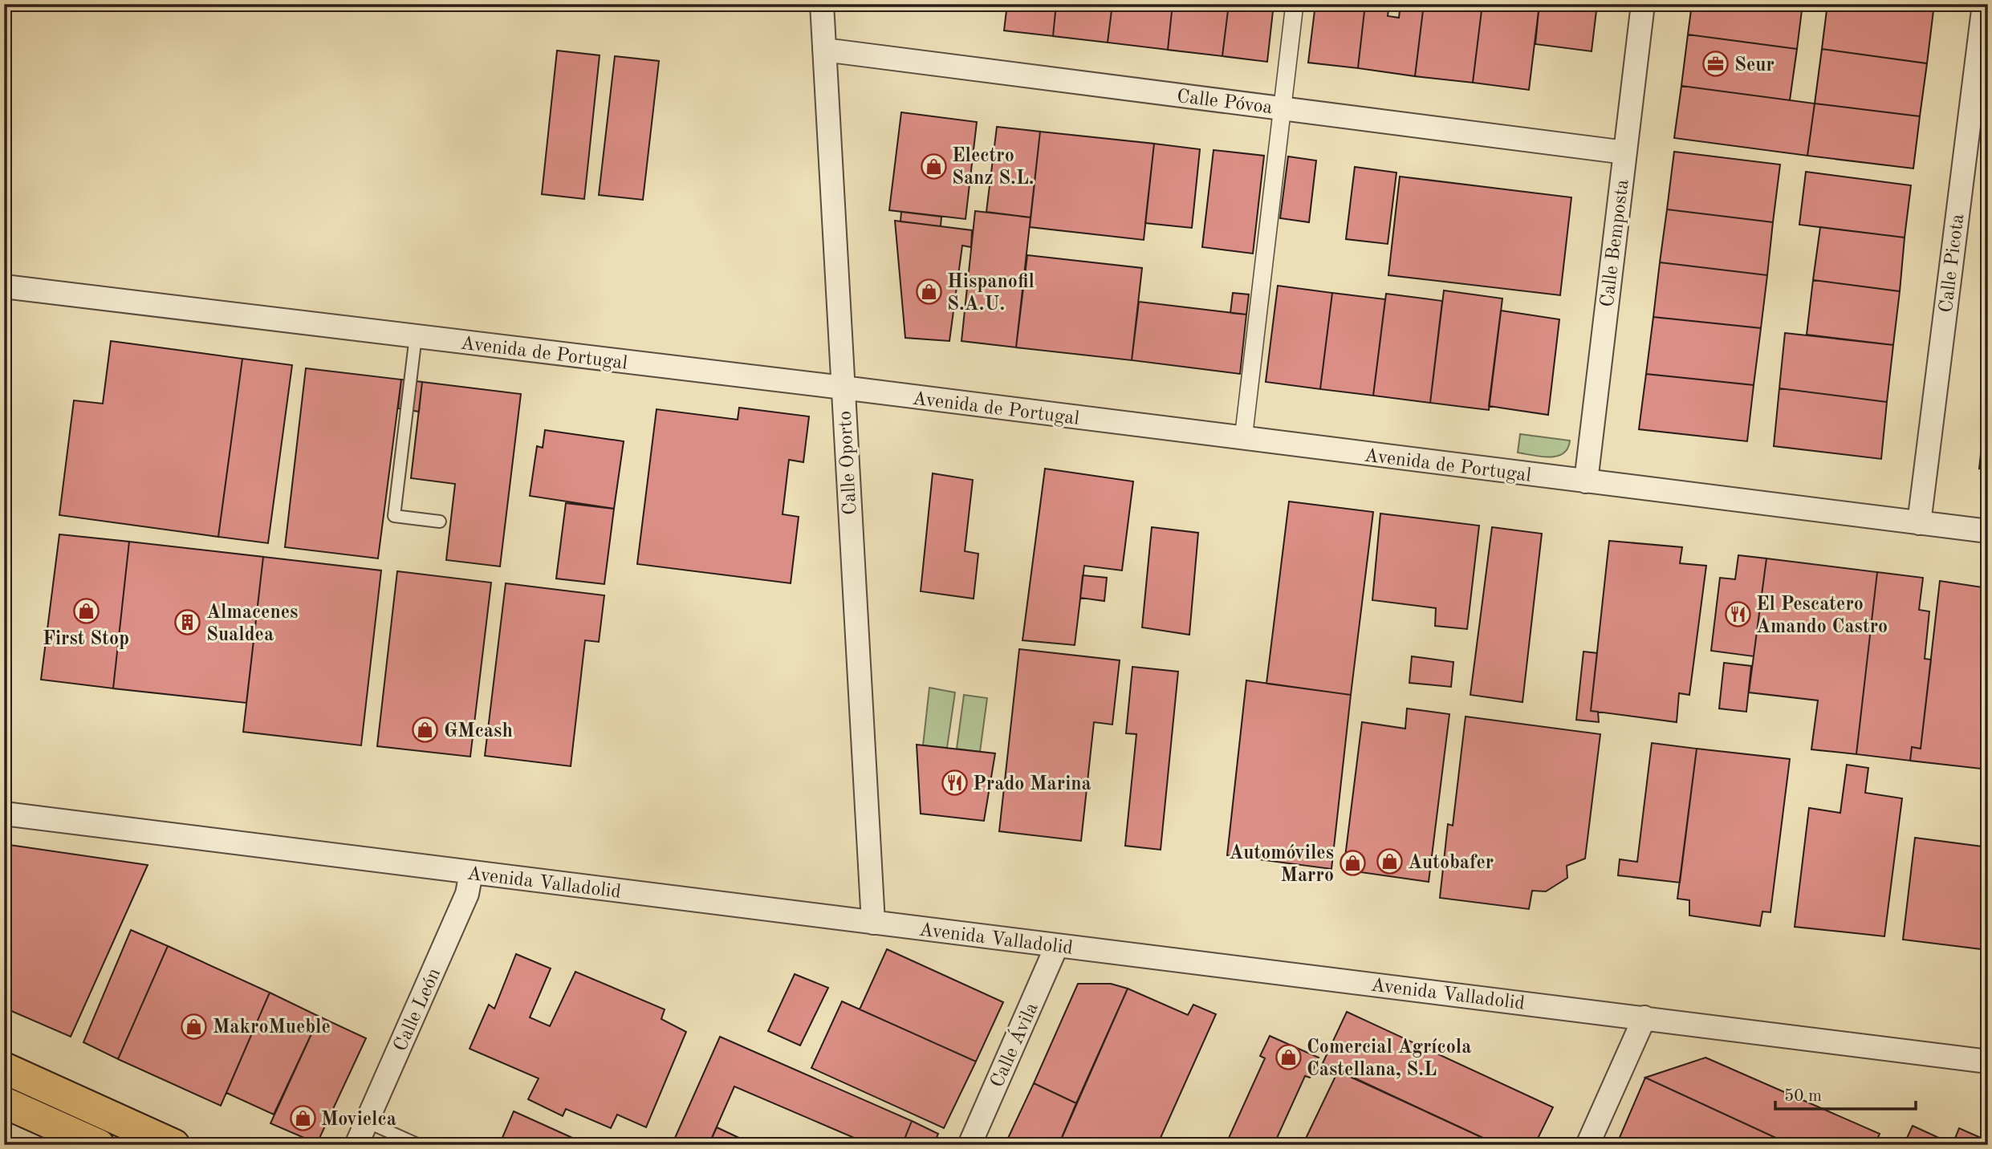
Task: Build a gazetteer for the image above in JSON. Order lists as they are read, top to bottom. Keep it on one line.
{"streets":{"street":["Calle Póvoa","Calle Bemposta","Calle Picota","Avenida de Portugal","Calle Oporto","Avenida Valladolid","Calle León","Calle Ávila"]},"crossings":[["Calle Póvoa","Calle Bemposta"],["Calle Póvoa","Calle Oporto"],["Calle Bemposta","Avenida de Portugal"],["Calle Picota","Avenida de Portugal"],["Avenida de Portugal","Calle Oporto"],["Calle Oporto","Avenida Valladolid"],["Avenida Valladolid","Calle León"],["Avenida Valladolid","Calle Ávila"]],"places":{"office":["Seur"],"shop":["Electro Sanz S.L.","Hispanofil S.A.U.","First Stop","GMcash","Autobafer","Automóviles Marro","MakroMueble","Comercial Agrícola Castellana, S.L","Movielca"],"restaurant":["El Pescatero Amando Castro","Prado Marina"],"building":["Almacenes Sualdea"]},"scale_bar":"50 m"}
